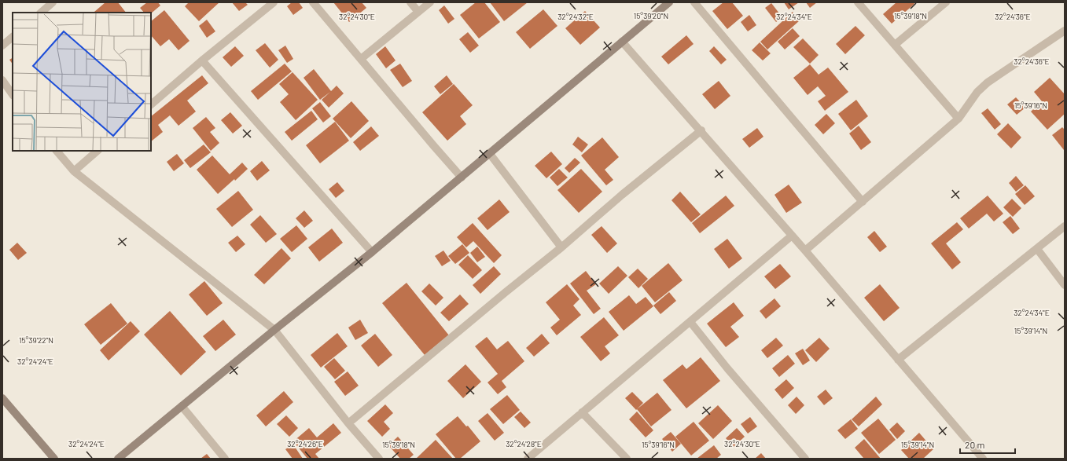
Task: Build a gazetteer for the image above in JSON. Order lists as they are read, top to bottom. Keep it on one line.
{"scale_bar":"20 m","coordinates":["15°39'20\"N","15°39'18\"N","32°24'36\"E","32°24'30\"E","32°24'32\"E","32°24'34\"E","15°39'16\"N","15°39'14\"N","15°39'22\"N","32°24'24\"E","32°24'26\"E","32°24'28\"E"]}
